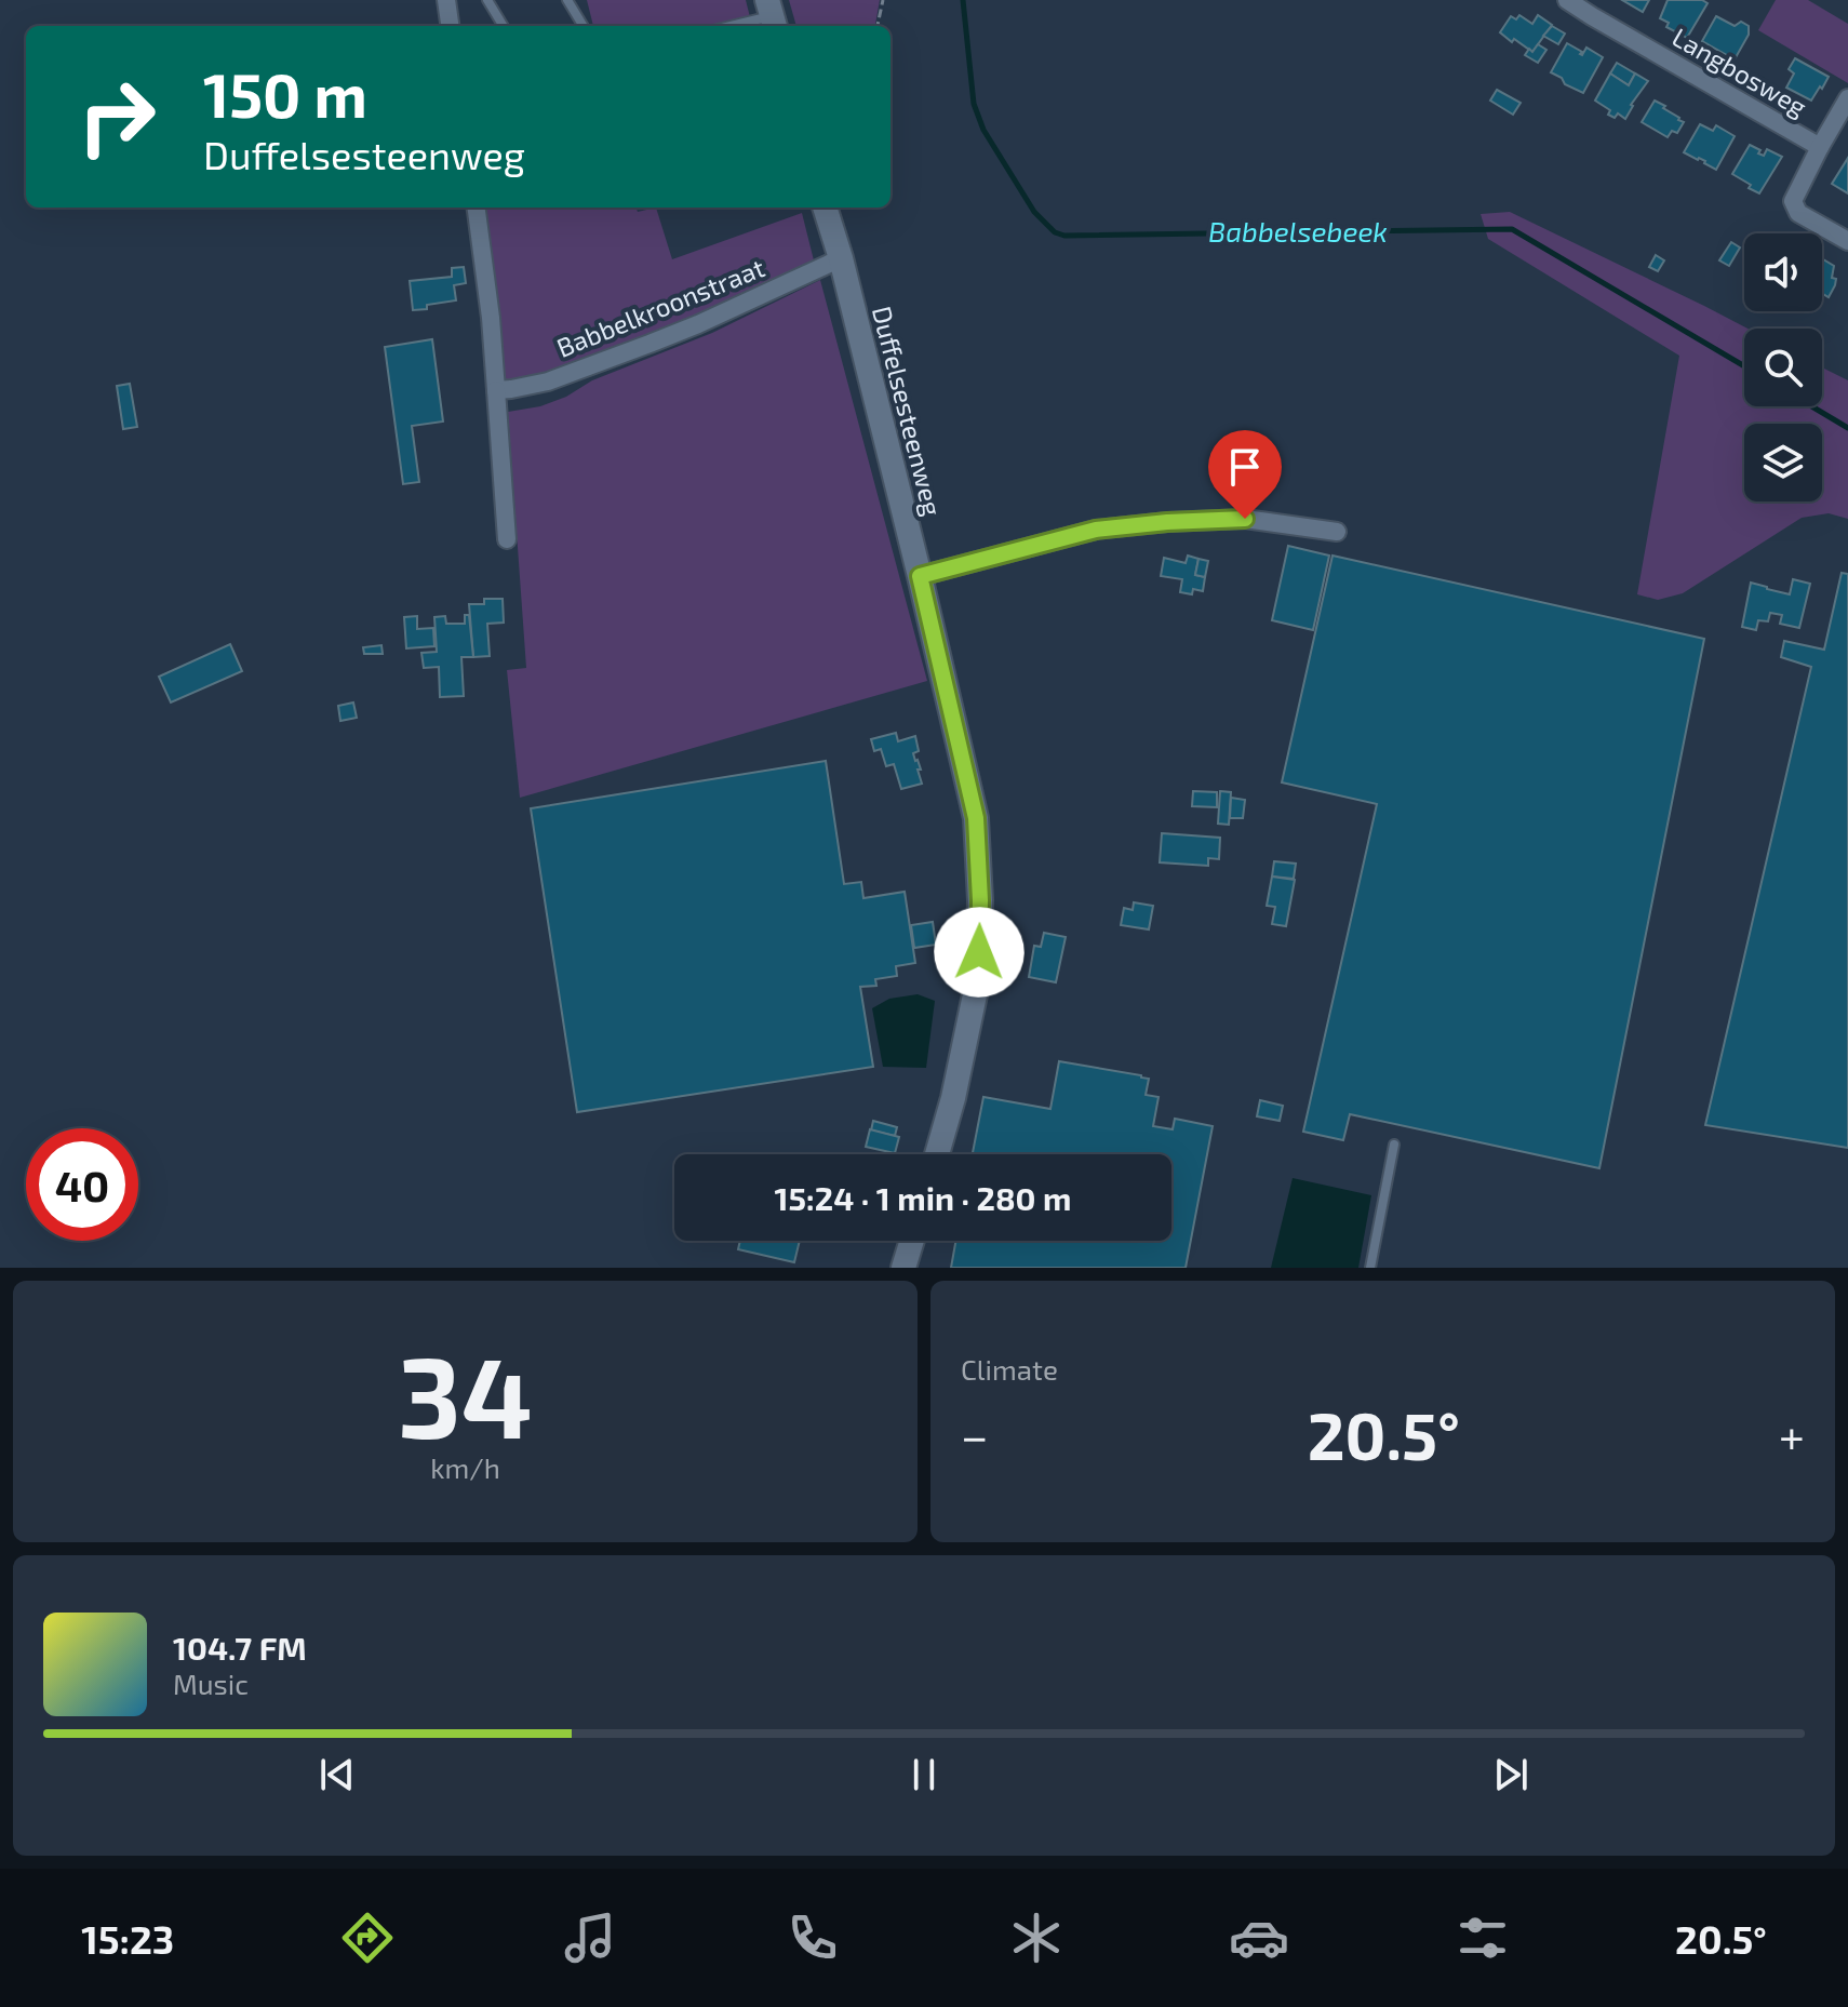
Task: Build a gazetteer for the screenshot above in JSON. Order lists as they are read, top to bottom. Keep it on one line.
{"streets":{"street":["Langbosweg","Babbelkroonstraat","Duffelsesteenweg"]},"crossings":[["Babbelkroonstraat","Duffelsesteenweg"]],"water":["Babbelsebeek"],"page":{"turn":["150 m","Duffelsesteenweg"],"limit":"40","trip":"15:24 · 1 min · 280 m","tile":[["34","km/h"],"Climate"],"heat":["−","20.5°","+"],"song":["104.7 FM","Music"],"tabs":["15:23","20.5°"]}}
